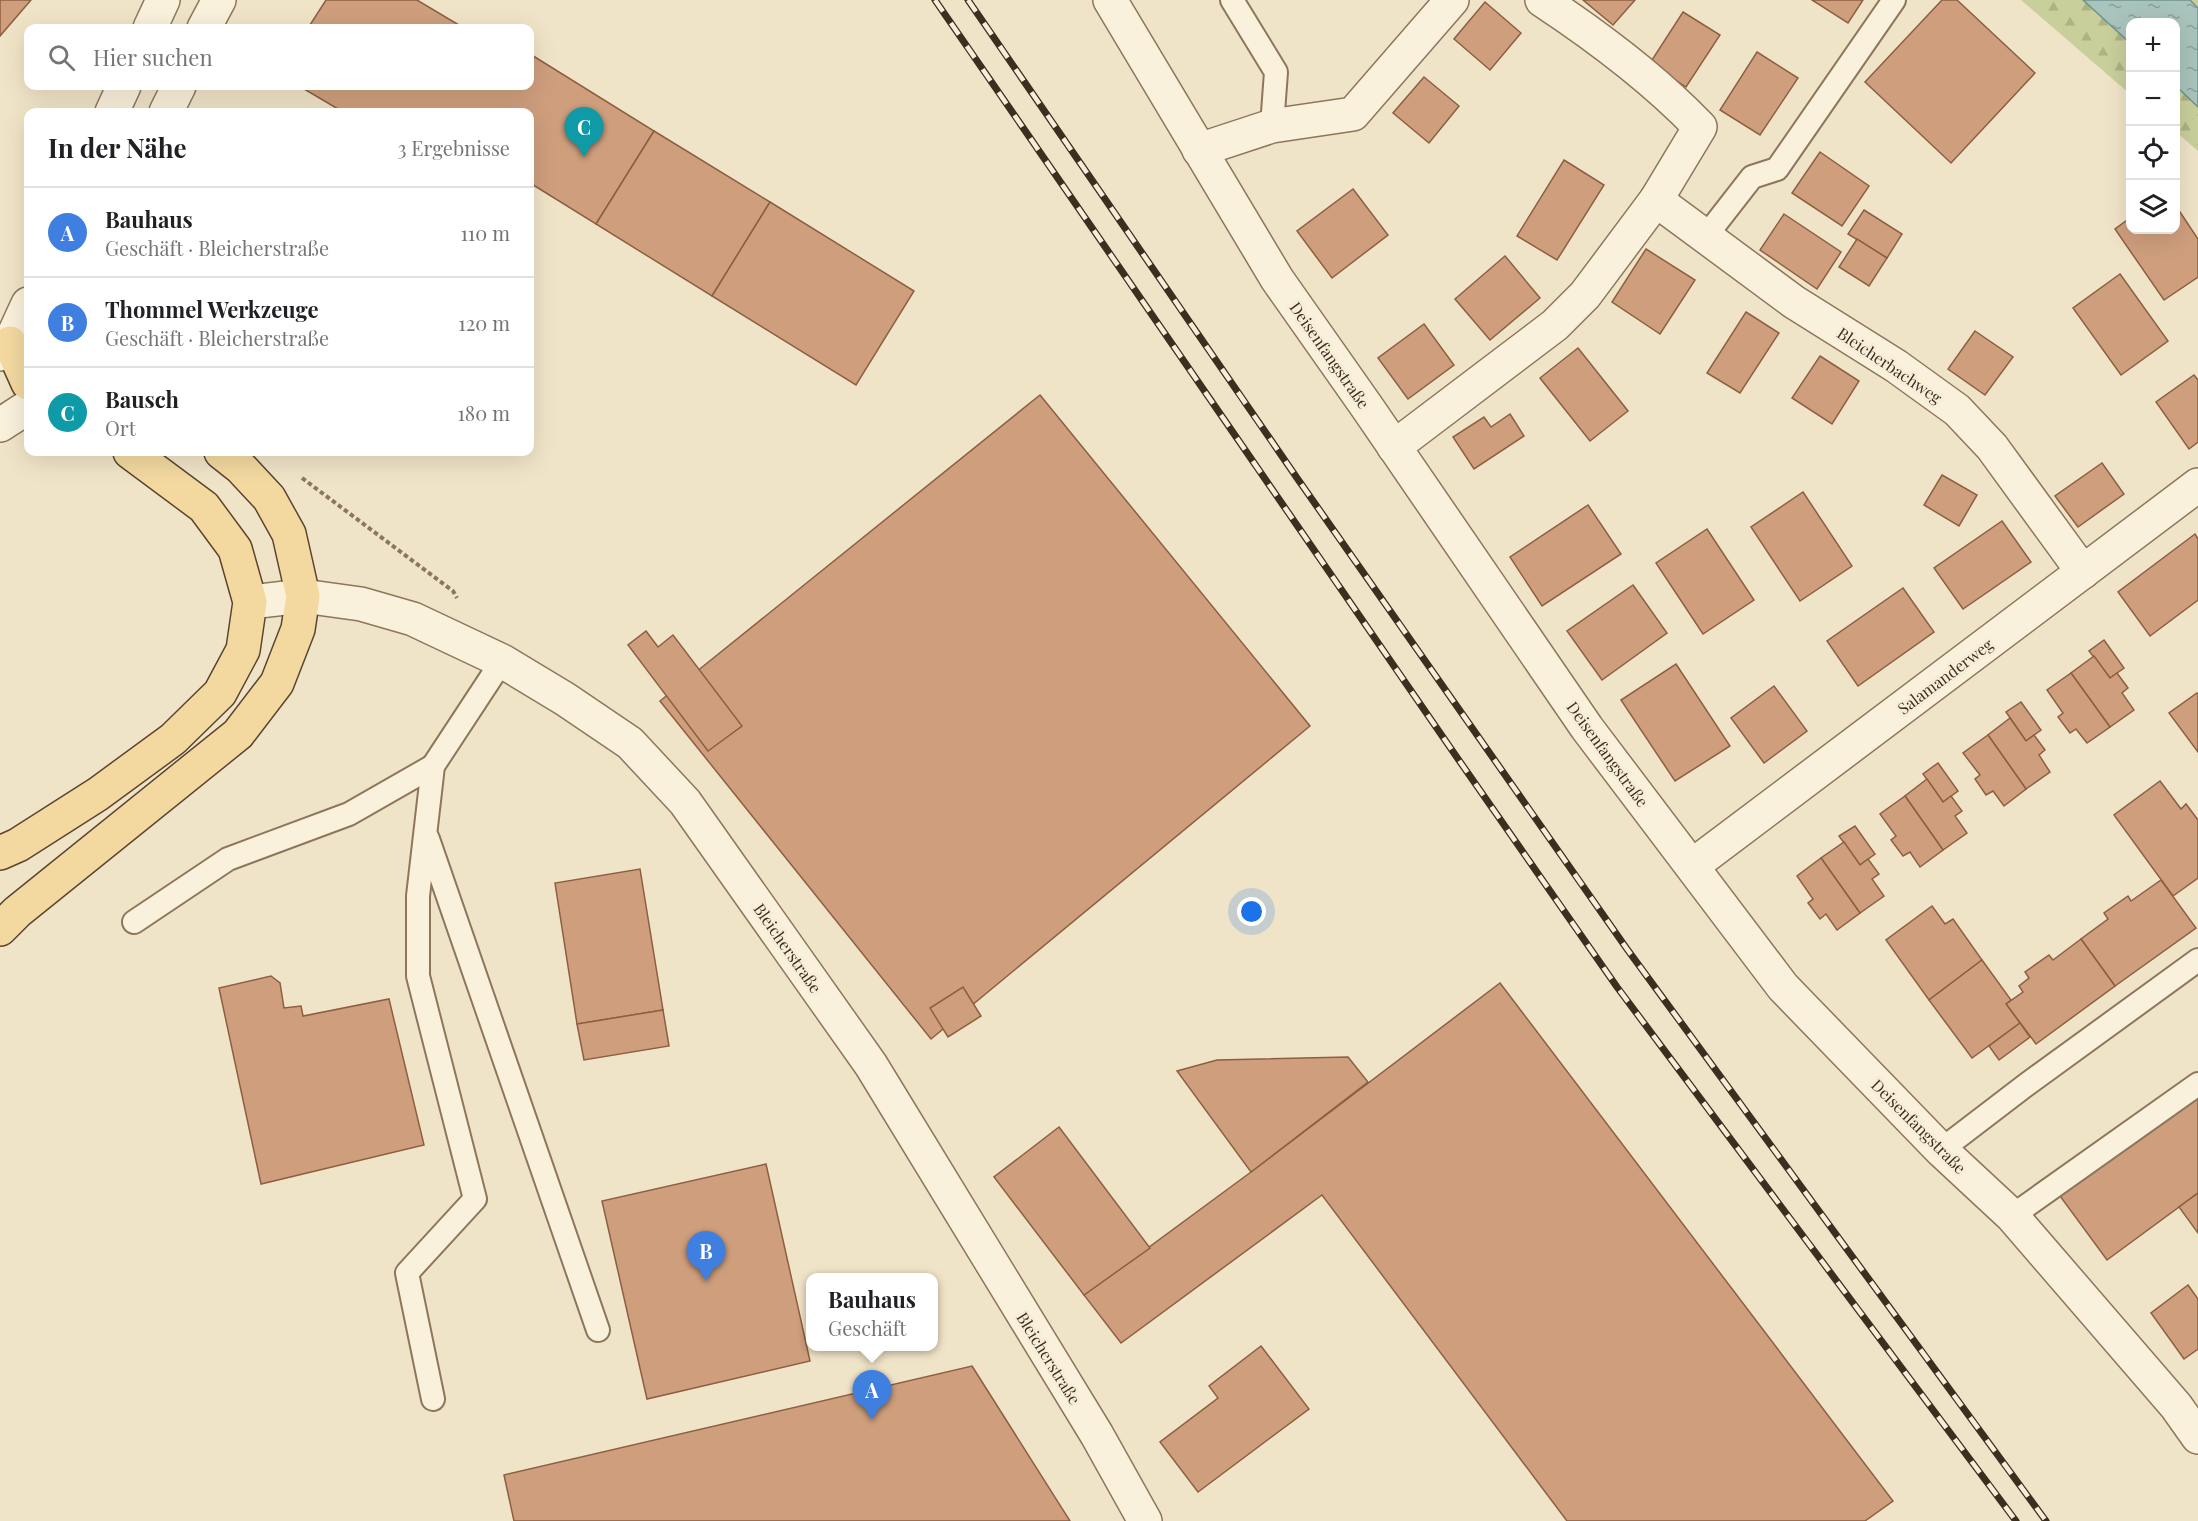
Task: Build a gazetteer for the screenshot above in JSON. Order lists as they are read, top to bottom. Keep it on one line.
{"streets":{"street":["Deisenfangstraße","Bleicherbachweg","Salamanderweg","Bleicherstraße"]},"crossings":[["Deisenfangstraße","Salamanderweg"],["Bleicherbachweg","Salamanderweg"]],"page":{"map_buttons":["+","−"],"search":"Hier suchen","pins":["C","B","A"],"heading":["In der Nähe","3 Ergebnisse"],"list":[{"mark":"A","name":"Bauhaus","note":"Geschäft · Bleicherstraße","value":"110 m"},{"mark":"B","name":"Thommel Werkzeuge","note":"Geschäft · Bleicherstraße","value":"120 m"},{"mark":"C","name":"Bausch","note":"Ort","value":"180 m"}],"popup":["Bauhaus","Geschäft"]}}
